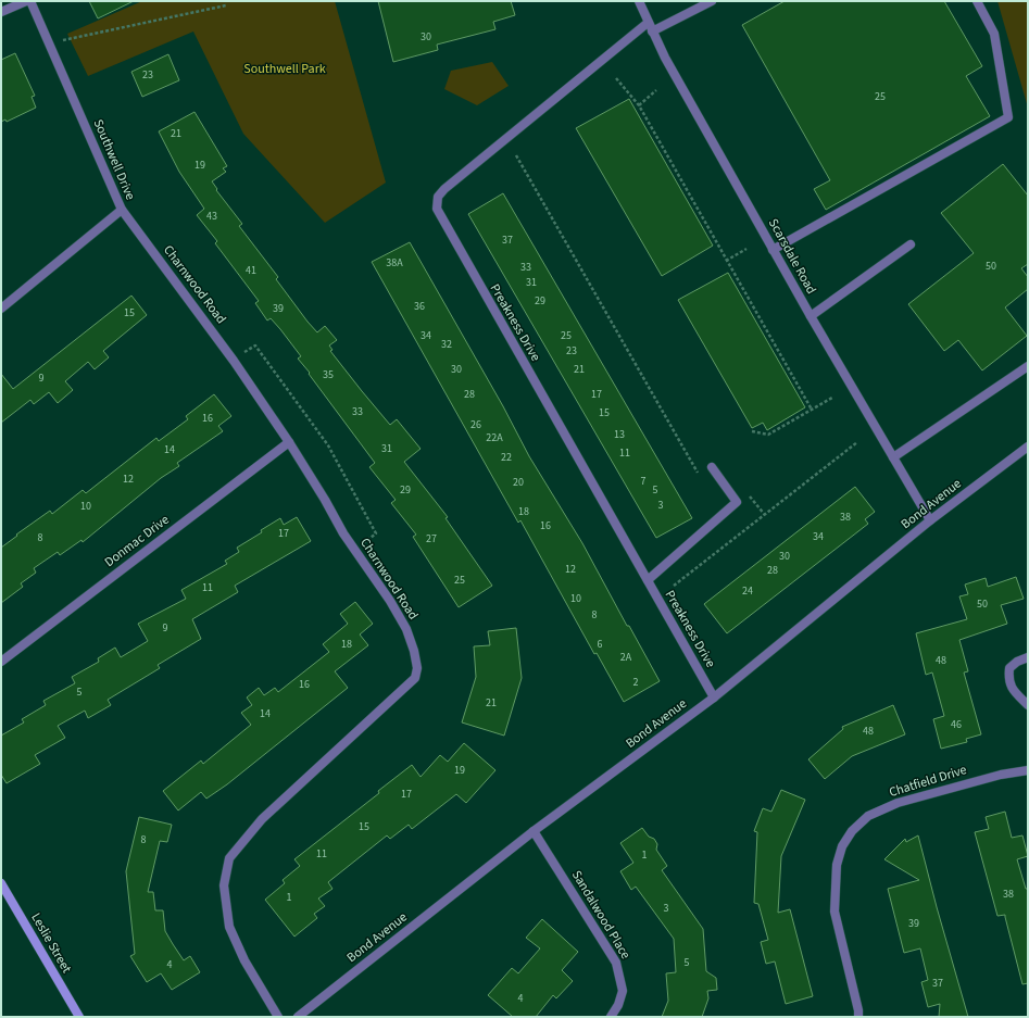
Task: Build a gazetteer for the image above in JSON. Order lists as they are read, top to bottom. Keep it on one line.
{"streets":{"main road":["Leslie Street"],"street":["Southwell Drive","Scarsdale Road","Charnwood Road","Preakness Drive","Bond Avenue","Donmac Drive","Chatfield Drive","Sandalwood Place"]},"crossings":[["Southwell Drive","Charnwood Road"],["Scarsdale Road","Preakness Drive"],["Scarsdale Road","Bond Avenue"],["Charnwood Road","Donmac Drive"],["Preakness Drive","Bond Avenue"],["Bond Avenue","Sandalwood Place"]],"parks":["Southwell Park"],"house_numbers":["30","23","25","21","19","43","37","38A","50","33","41","31","29","36","39","15","34","25","32","23","30","21","35","9","28","17","33","15","16","26","13","22A","31","14","11","22","12","7","20","29","5","3","10","18","38","16","17","34","8","27","30","12","28","25","11","24","10","50","8","9","18","6","2A","48","2","16","5","21","14","46","48","19","17","15","8","11","1","38","1","3","39","5","4","37","4"]}
